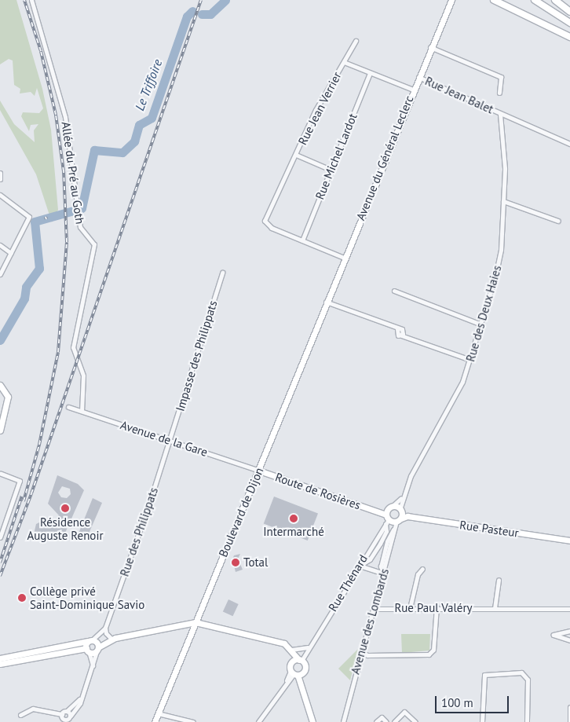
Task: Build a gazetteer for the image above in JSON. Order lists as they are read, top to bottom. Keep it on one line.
{"streets":{"street":["Rue Jean Balet","Rue Jean Verrier","Rue Michel Lardot","Avenue du Général Leclerc","Allée du Pré au Goth","Rue des Deux Haies","Impasse des Philippats","Avenue de la Gare","Route de Rosières","Boulevard de Dijon","Rue Pasteur","Rue des Philippats","Rue Thénard","Rue Paul Valéry","Avenue des Lombards"]},"crossings":[["Rue Jean Balet","Avenue du Général Leclerc"],["Rue Jean Balet","Rue des Deux Haies"],["Rue Jean Verrier","Rue Michel Lardot"],["Rue Jean Verrier","Avenue du Général Leclerc"],["Avenue du Général Leclerc","Boulevard de Dijon"],["Allée du Pré au Goth","Avenue de la Gare"],["Rue des Deux Haies","Route de Rosières"],["Impasse des Philippats","Avenue de la Gare"],["Impasse des Philippats","Rue des Philippats"],["Avenue de la Gare","Route de Rosières"],["Avenue de la Gare","Boulevard de Dijon"],["Avenue de la Gare","Rue des Philippats"],["Route de Rosières","Boulevard de Dijon"],["Route de Rosières","Rue Pasteur"],["Route de Rosières","Rue Thénard"],["Route de Rosières","Avenue des Lombards"],["Rue Pasteur","Avenue des Lombards"],["Rue Paul Valéry","Avenue des Lombards"]],"water":["Le Triffoire"],"places":["Résidence Auguste Renoir","Intermarché","Total","Collège privé Saint-Dominique Savio"],"scale_bar":"100 m"}
